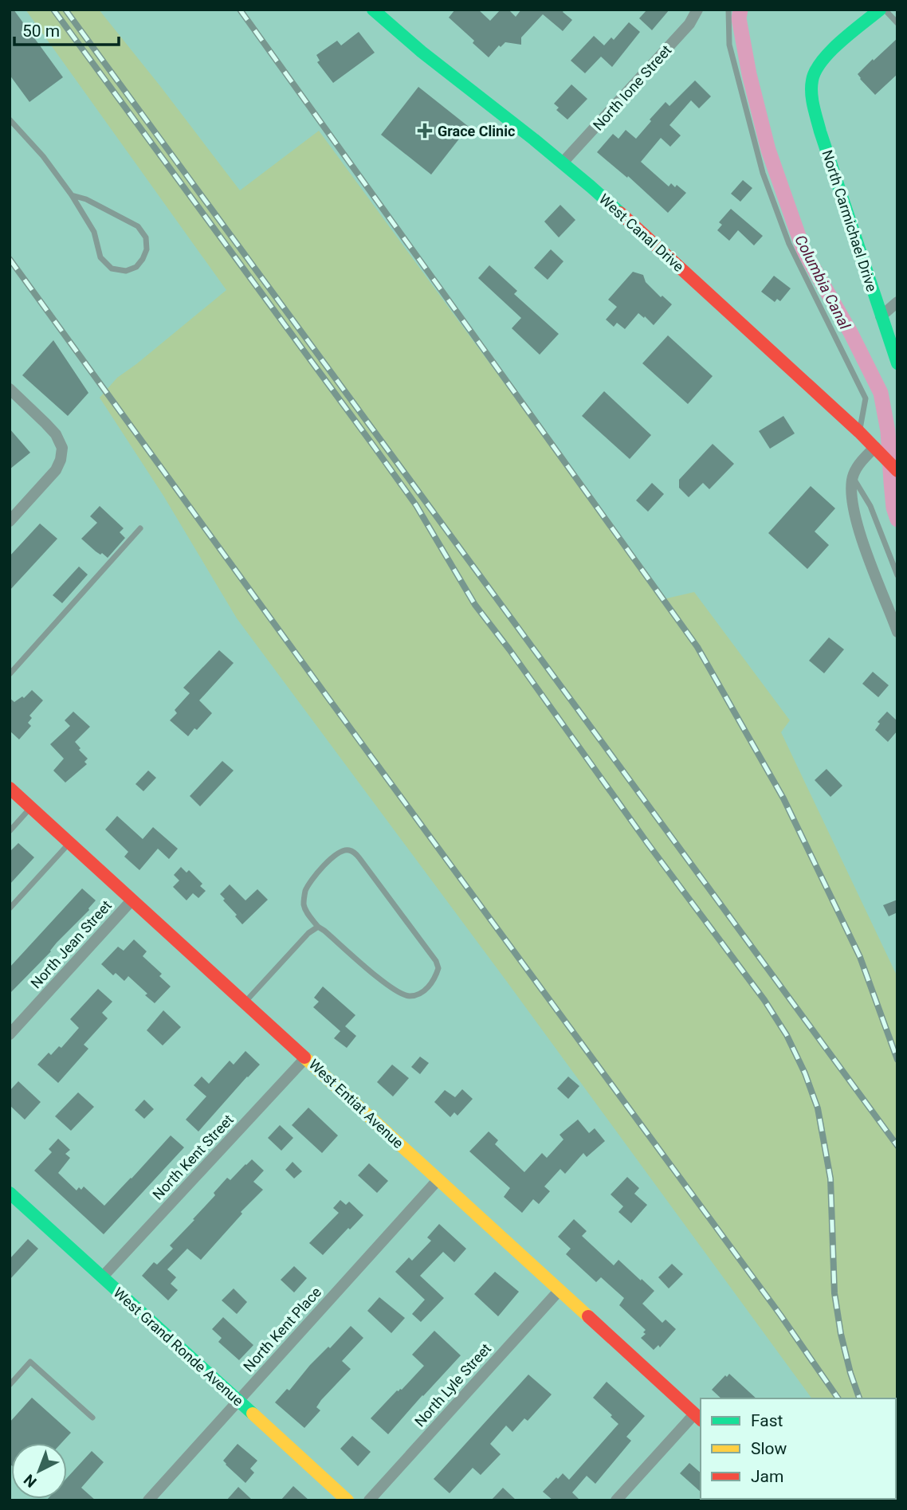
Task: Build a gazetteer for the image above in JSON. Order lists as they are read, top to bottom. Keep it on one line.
{"streets":{"street":["North Ione Street","North Carmichael Drive","West Canal Drive","North Jean Street","West Entiat Avenue","North Kent Street","North Kent Place","West Grand Ronde Avenue","North Lyle Street"]},"crossings":[["North Ione Street","West Canal Drive"],["North Jean Street","West Entiat Avenue"],["West Entiat Avenue","North Kent Street"],["West Entiat Avenue","North Kent Place"],["West Entiat Avenue","North Lyle Street"],["North Kent Street","West Grand Ronde Avenue"],["North Kent Place","West Grand Ronde Avenue"]],"water":["Columbia Canal"],"places":{"health":["Grace Clinic"]},"legend":["Fast","Slow","Jam"],"scale_bar":"50 m","north":"bottom left"}
